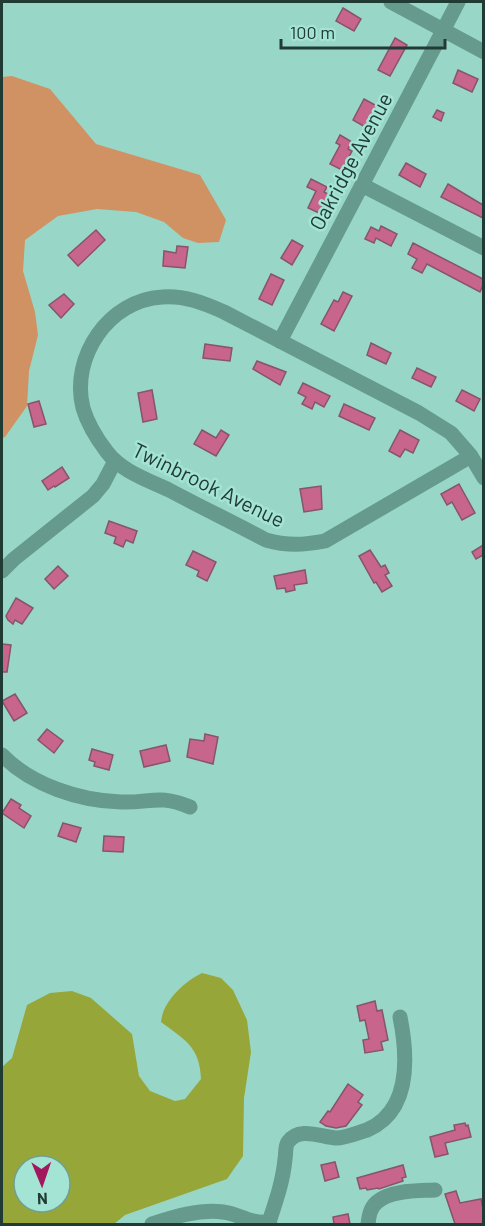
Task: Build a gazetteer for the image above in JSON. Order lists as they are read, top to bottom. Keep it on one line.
{"streets":{"street":["Oakridge Avenue","Twinbrook Avenue"]},"crossings":[["Oakridge Avenue","Twinbrook Avenue"]],"scale_bar":"100 m","north":"bottom"}
